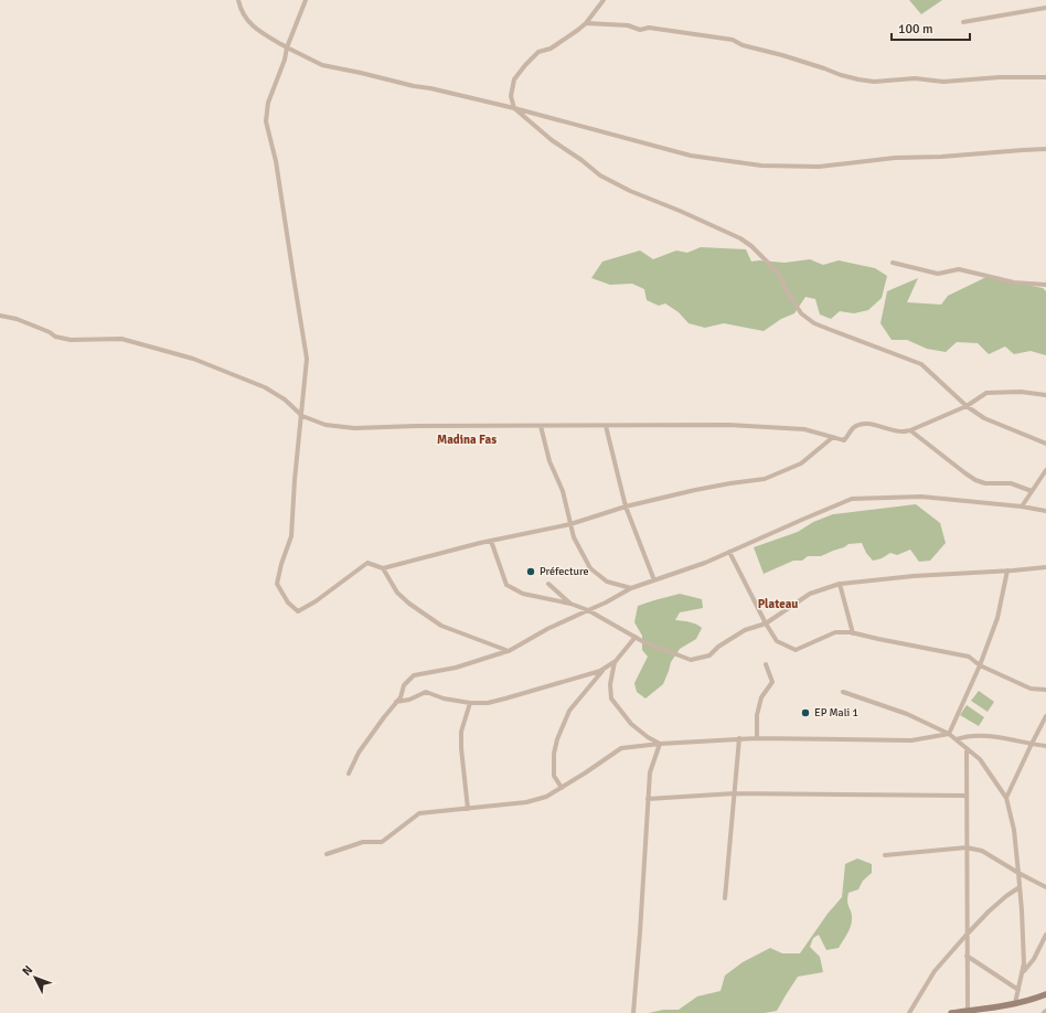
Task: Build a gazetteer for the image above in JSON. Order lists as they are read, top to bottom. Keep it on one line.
{"districts":["Madina Fas","Plateau"],"places":["Préfecture","EP Mali 1"],"scale_bar":"100 m","north":"top left"}
